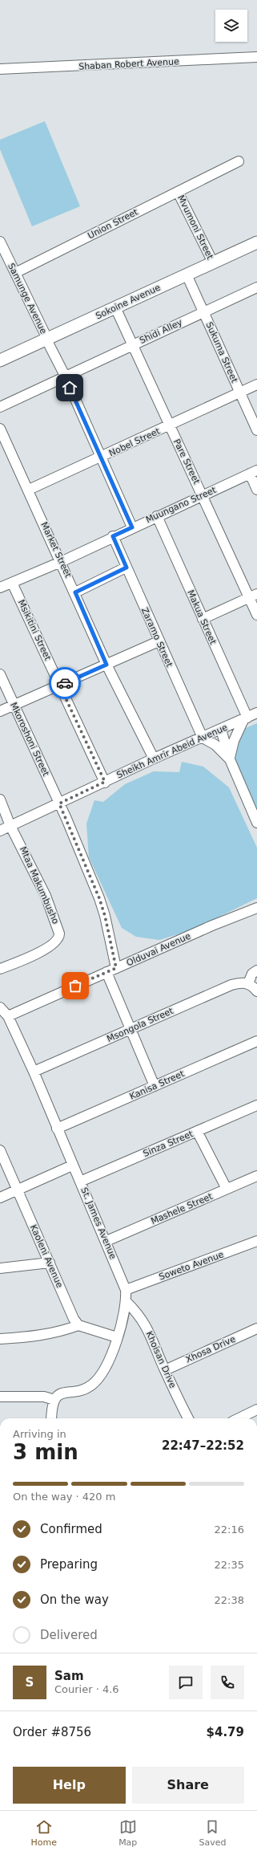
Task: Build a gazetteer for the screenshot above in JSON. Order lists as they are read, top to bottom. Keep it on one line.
{"streets":{"main road":["Sokoine Avenue"],"street":["Shaban Robert Avenue","Union Street","Mvumoni Street","Samunge Avenue","Shidi Alley","Sukuma Street","Nobel Street","Pare Street","Muungano Street","Market Street","Makua Street","Msikitini Street","Zaramo Street","Mkoroshoni Street","Sheikh Amrir Abeid Avenue","Mtaa Makumbusho","Olduvai Avenue","Msongola Street","Kanisa Street","Sinza Street","Mashele Street","St. James Avenue","Kaoleni Avenue","Soweto Avenue","Xhosa Drive","Khoisan Drive"]},"crossings":[["Union Street","Mvumoni Street"],["Union Street","Samunge Avenue"],["Mvumoni Street","Sokoine Avenue"],["Samunge Avenue","Sokoine Avenue"],["Samunge Avenue","Shidi Alley"],["Samunge Avenue","Nobel Street"],["Samunge Avenue","Muungano Street"],["Sokoine Avenue","Sukuma Street"],["Sokoine Avenue","Pare Street"],["Shidi Alley","Sukuma Street"],["Shidi Alley","Pare Street"],["Sukuma Street","Nobel Street"],["Nobel Street","Pare Street"],["Nobel Street","Market Street"],["Pare Street","Muungano Street"],["Muungano Street","Market Street"],["Muungano Street","Makua Street"],["Muungano Street","Msikitini Street"],["Muungano Street","Zaramo Street"],["Market Street","Sheikh Amrir Abeid Avenue"],["Makua Street","Sheikh Amrir Abeid Avenue"],["Msikitini Street","Sheikh Amrir Abeid Avenue"],["Zaramo Street","Sheikh Amrir Abeid Avenue"],["Mkoroshoni Street","Sheikh Amrir Abeid Avenue"],["Mkoroshoni Street","Olduvai Avenue"],["Sheikh Amrir Abeid Avenue","Mtaa Makumbusho"],["Olduvai Avenue","St. James Avenue"],["Msongola Street","St. James Avenue"],["Kanisa Street","St. James Avenue"],["Sinza Street","St. James Avenue"],["Mashele Street","St. James Avenue"],["St. James Avenue","Soweto Avenue"],["St. James Avenue","Khoisan Drive"],["Xhosa Drive","Khoisan Drive"]],"page":{"heading":["3 min","Arriving in","22:47–22:52"],"panel":["Sam","Courier · 4.6","Order #8756","$4.79"],"bar":"On the way · 420 m","list":[["Confirmed","22:16"],["Preparing","22:35"],["On the way","22:38"],"Delivered"],"round":"S","buttons":["Help","Share"],"tabs":["Home","Map","Saved"]}}
